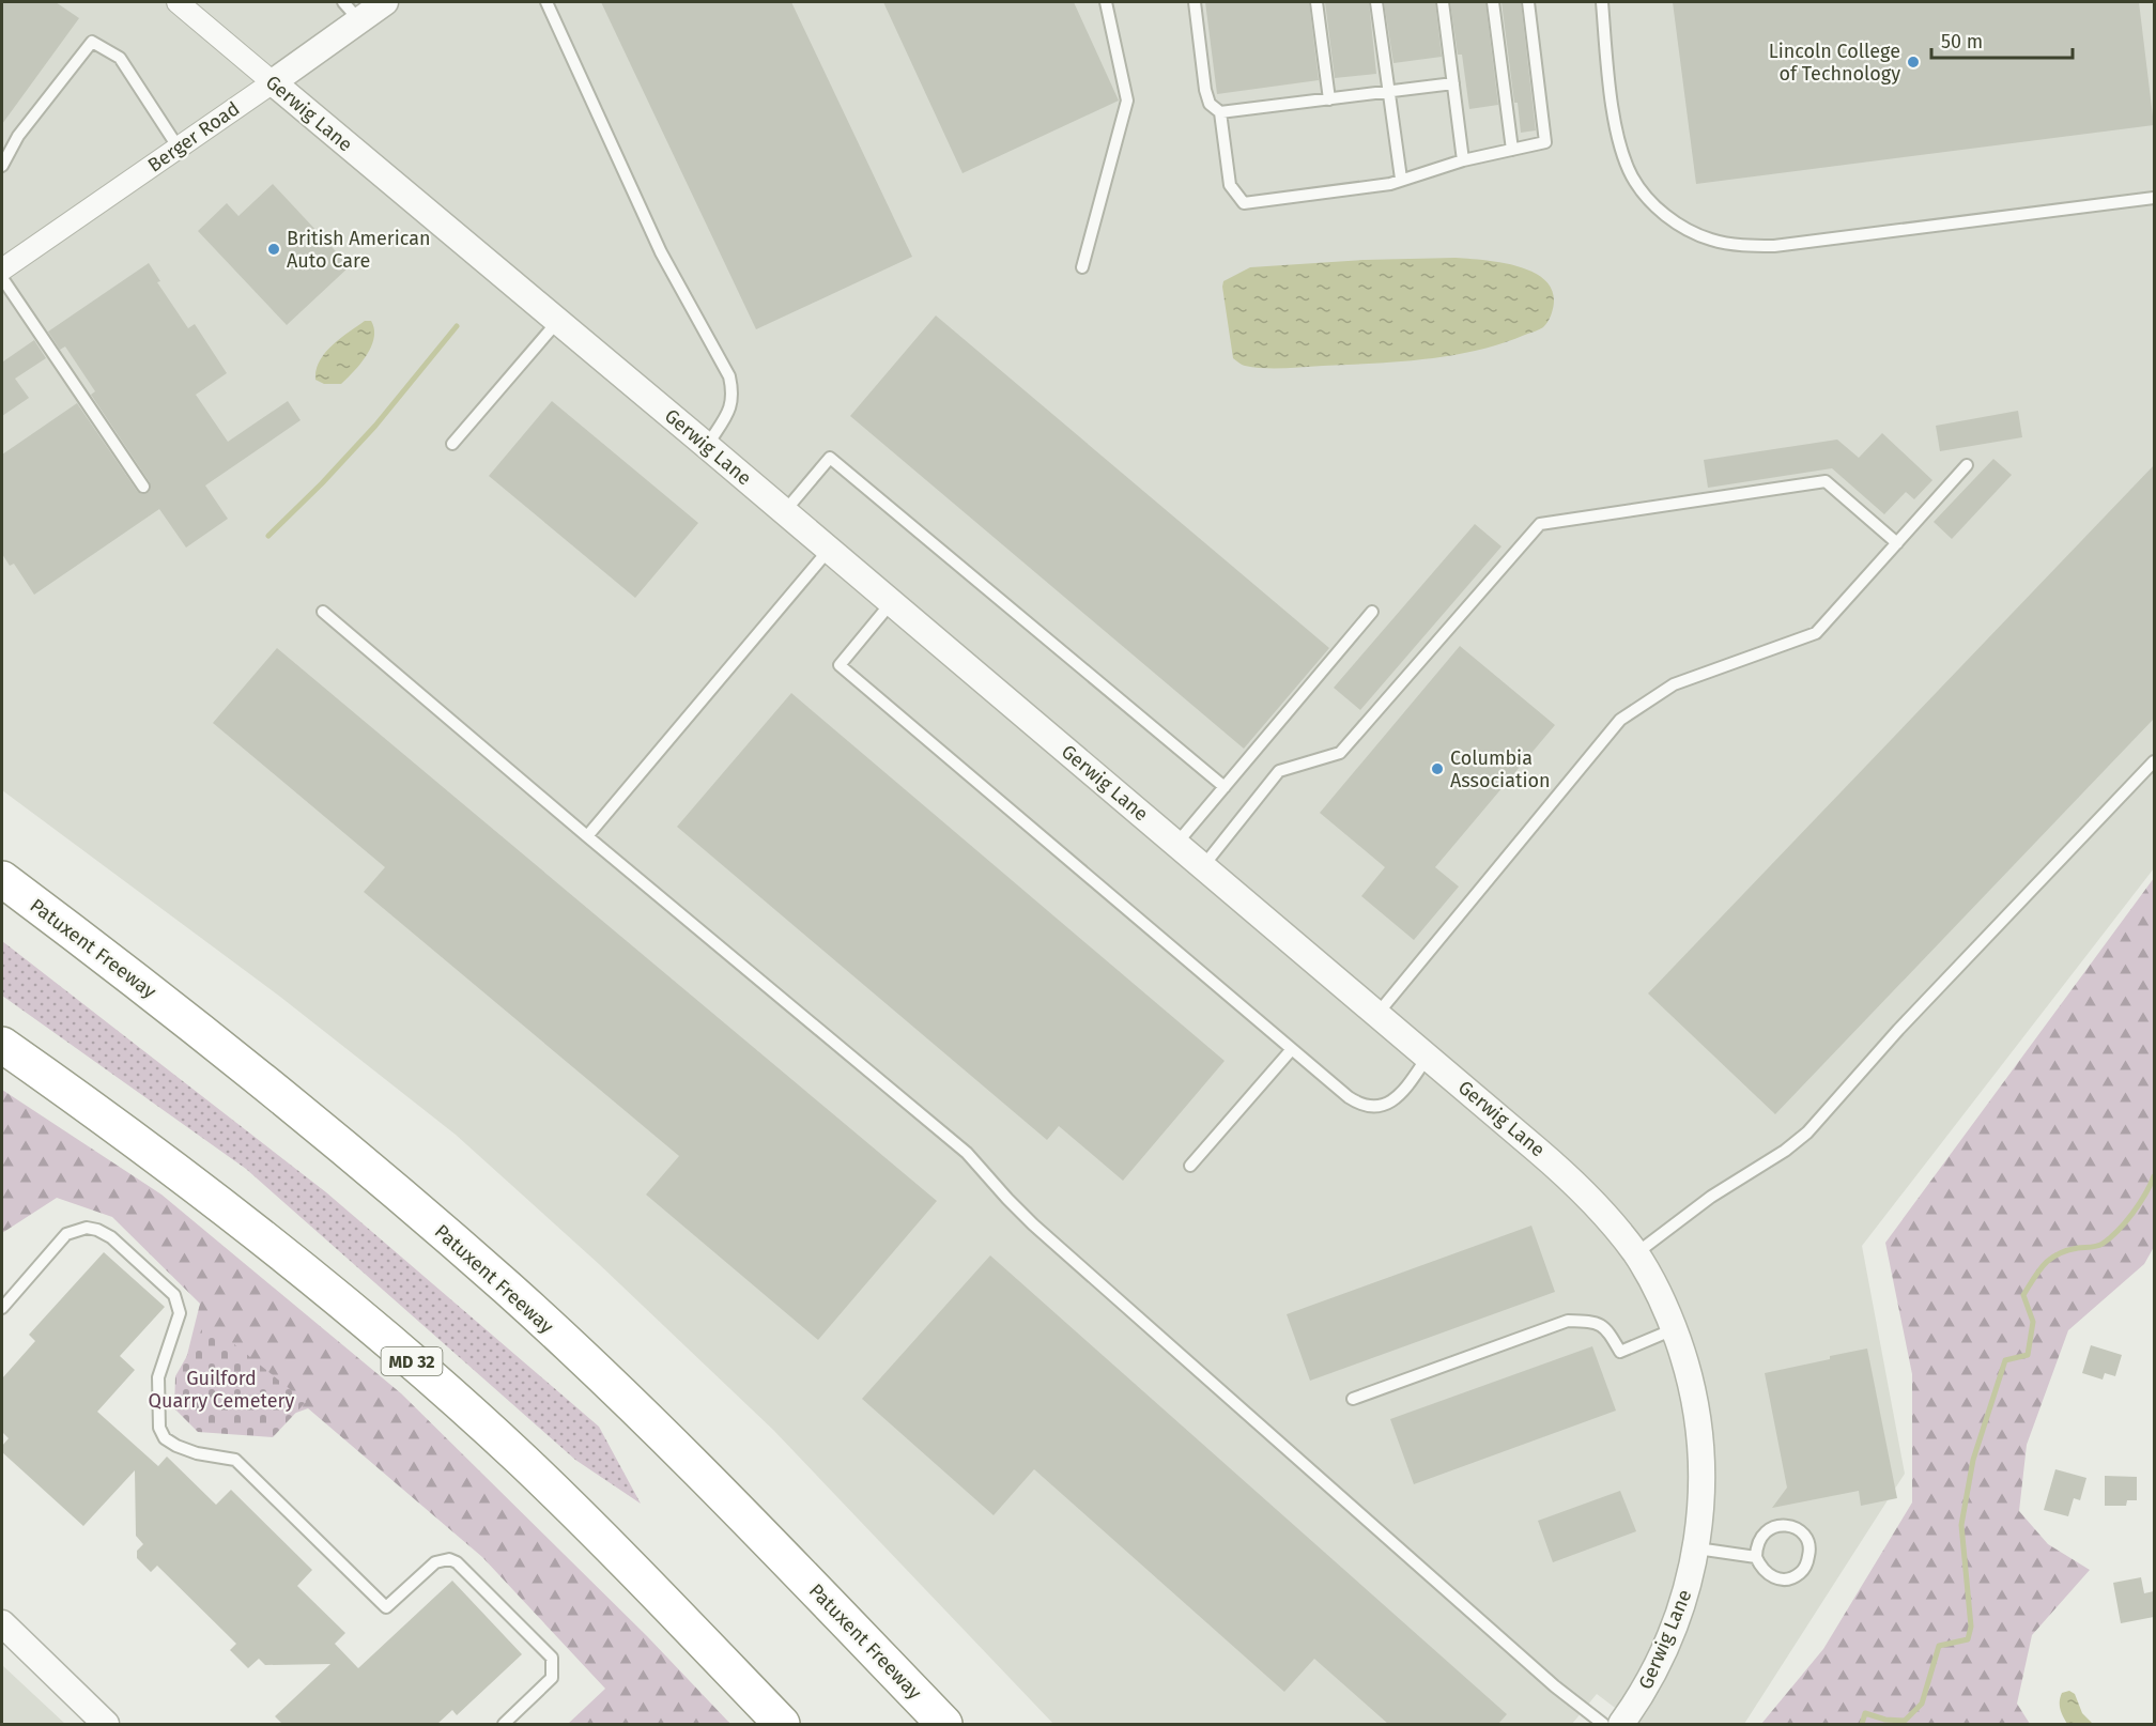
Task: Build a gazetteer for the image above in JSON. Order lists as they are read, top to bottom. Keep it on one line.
{"streets":{"highway":["Patuxent Freeway","MD 32"],"street":["Gerwig Lane","Berger Road"]},"crossings":[["Gerwig Lane","Berger Road"]],"parks":["Guilford Quarry Cemetery"],"places":["Lincoln College of Technology","British American Auto Care","Columbia Association"],"scale_bar":"50 m"}
